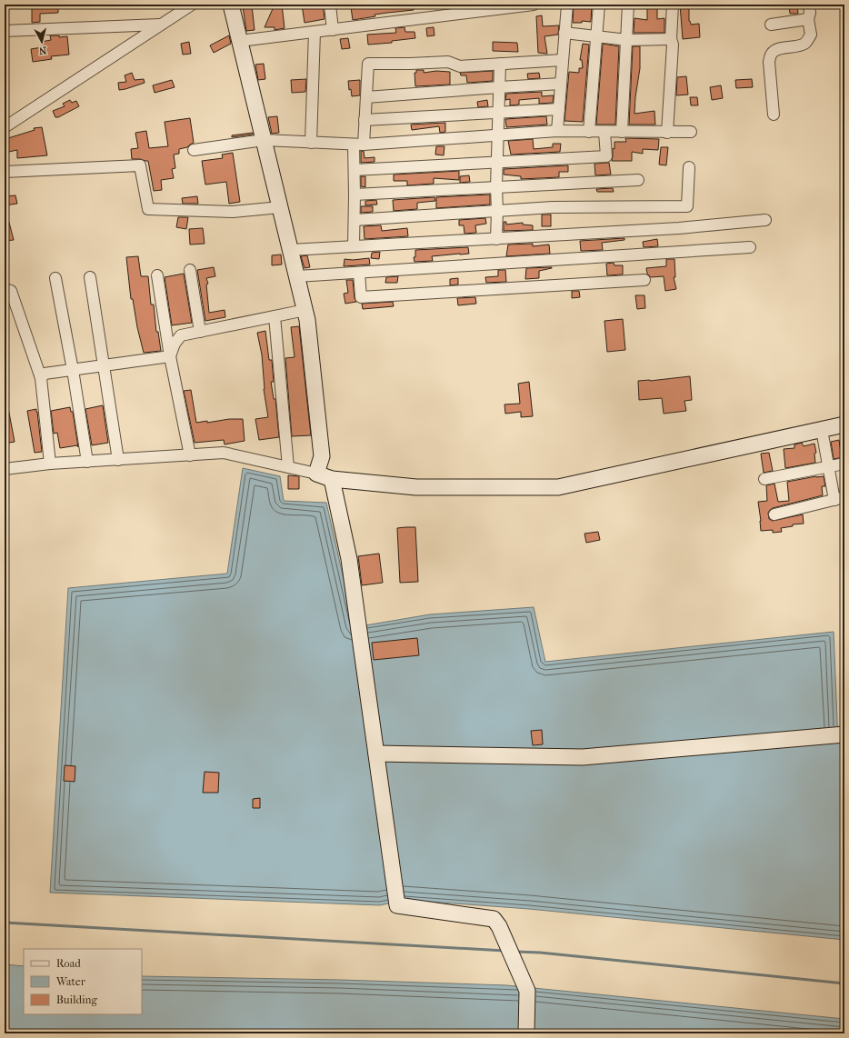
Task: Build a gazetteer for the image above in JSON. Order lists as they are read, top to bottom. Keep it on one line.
{"legend":["Road","Water","Building"],"north":"bottom"}
